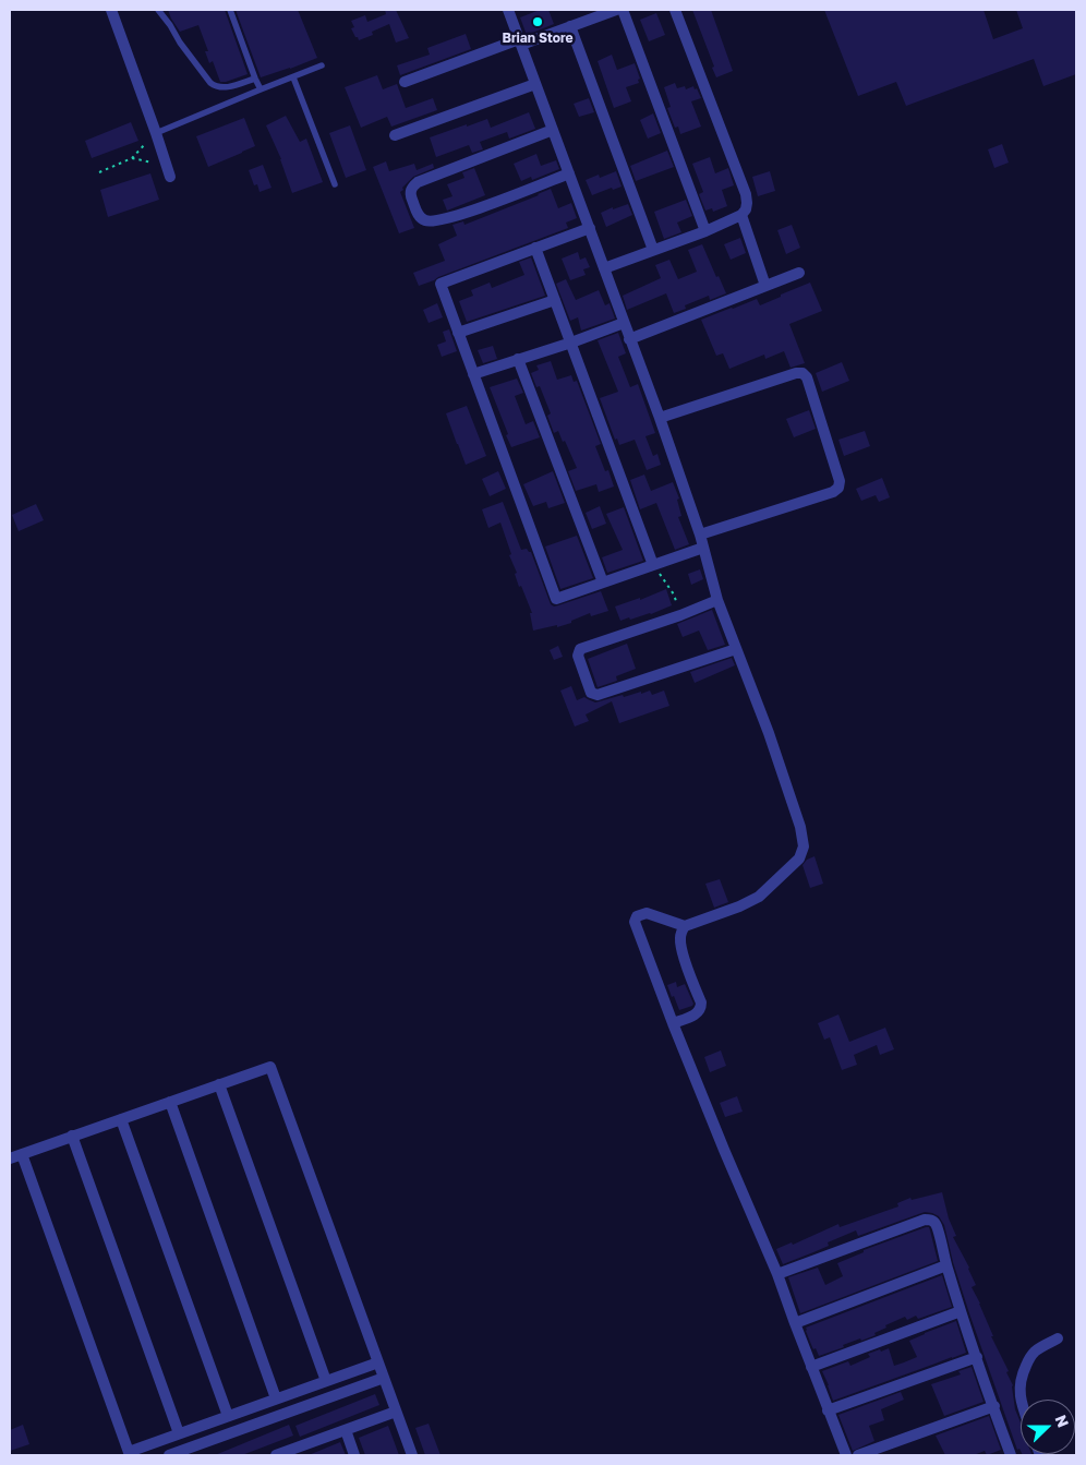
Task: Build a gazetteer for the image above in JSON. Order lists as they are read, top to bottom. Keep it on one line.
{"places":["Brian Store"],"north":"right"}
